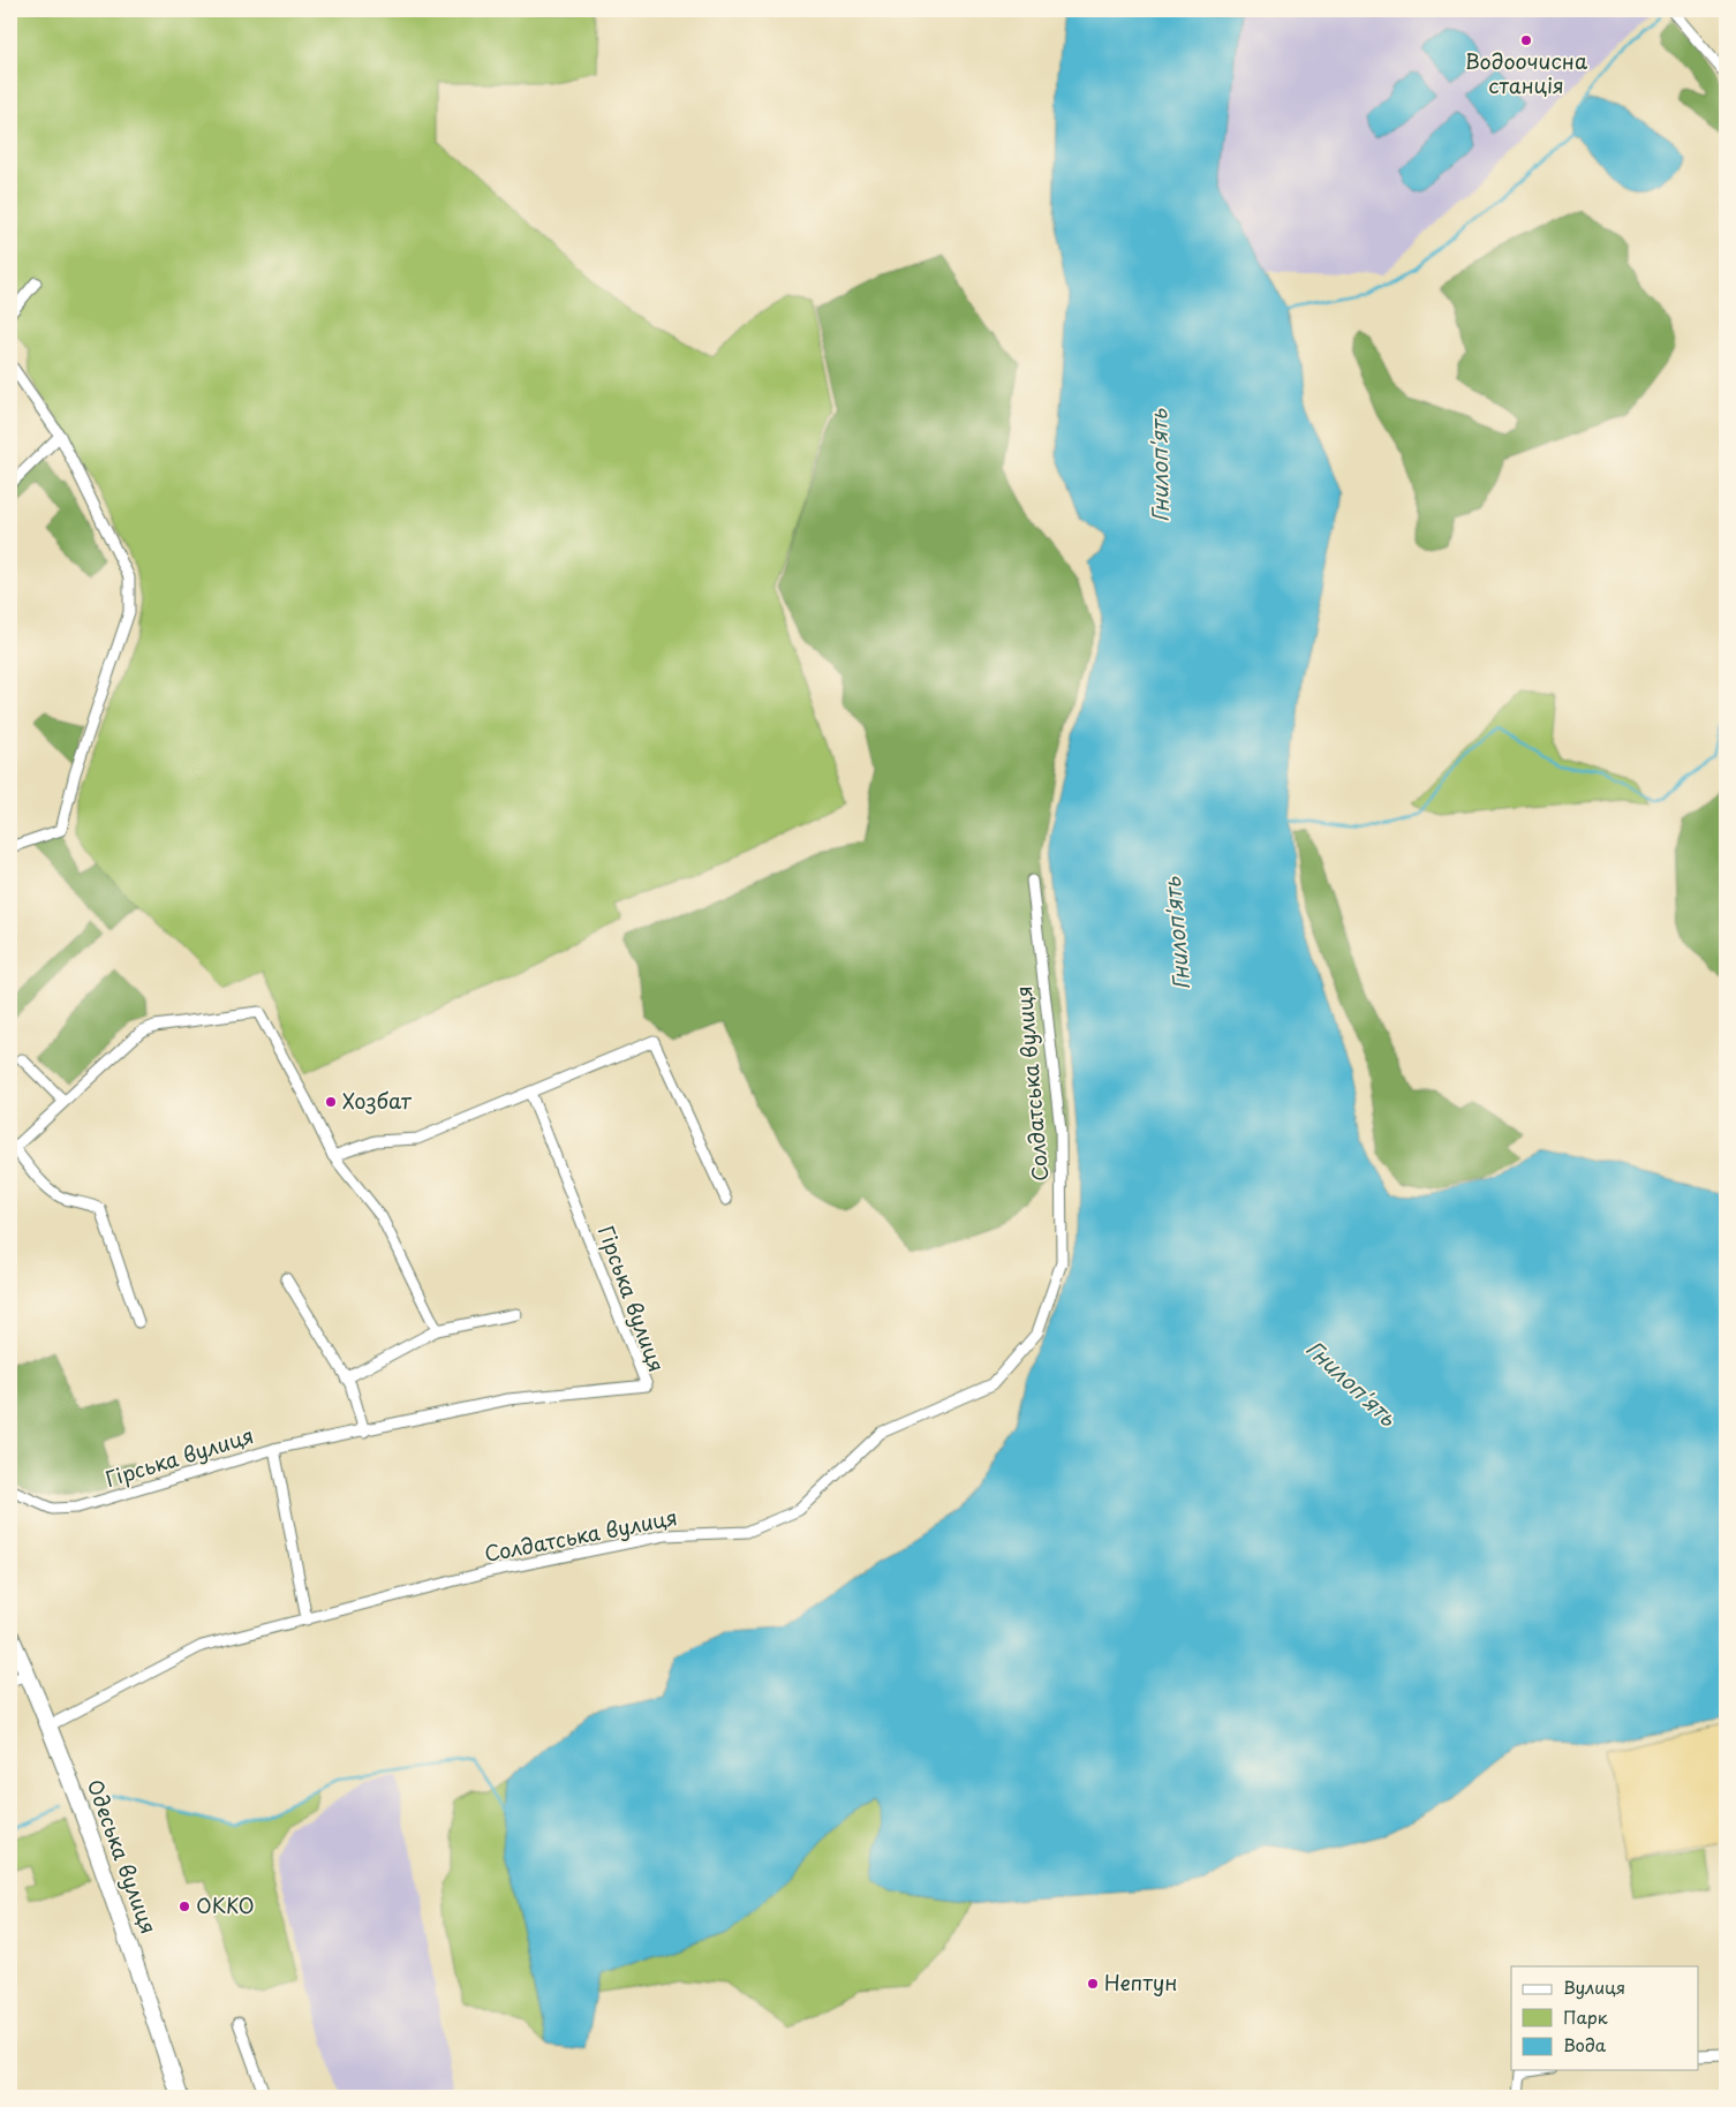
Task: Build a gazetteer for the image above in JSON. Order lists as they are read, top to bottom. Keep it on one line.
{"streets":{"main road":["Одеська вулиця"],"street":["Солдатська вулиця","Гірська вулиця"]},"crossings":[["Солдатська вулиця","Одеська вулиця"]],"water":["Гнилоп'ять"],"places":["Водоочисна станція","Хозбат","ОККО","Нептун"],"legend":["Вулиця","Парк","Вода"]}
